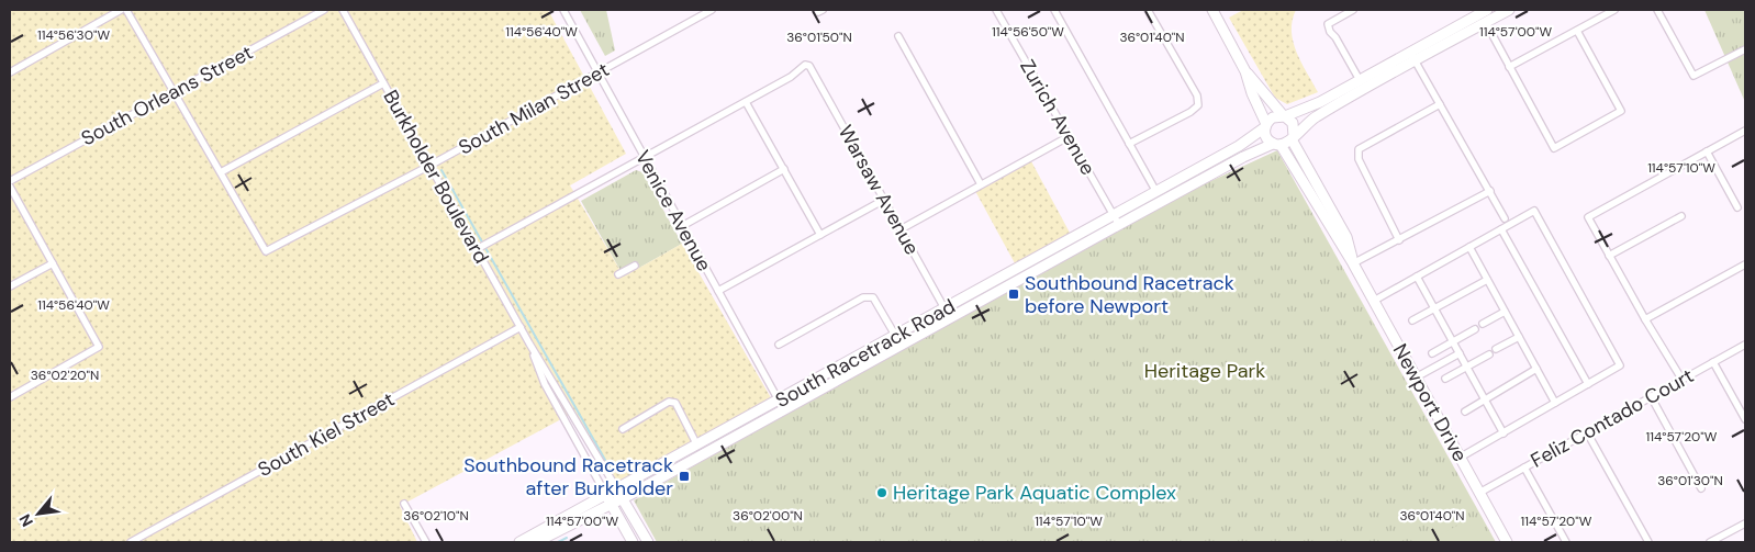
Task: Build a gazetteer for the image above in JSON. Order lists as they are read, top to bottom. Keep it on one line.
{"streets":{"main road":["Burkholder Boulevard","South Racetrack Road","Newport Drive"],"street":["South Orleans Street","South Milan Street","Zurich Avenue","Warsaw Avenue","Venice Avenue","Feliz Contado Court","South Kiel Street"]},"crossings":[["South Milan Street","Burkholder Boulevard"],["South Milan Street","Venice Avenue"],["Zurich Avenue","South Racetrack Road"],["Burkholder Boulevard","South Racetrack Road"],["Burkholder Boulevard","South Kiel Street"],["Warsaw Avenue","South Racetrack Road"],["Venice Avenue","South Racetrack Road"],["South Racetrack Road","Newport Drive"],["Newport Drive","Feliz Contado Court"]],"parks":["Heritage Park"],"places":{"transit":["Southbound Racetrack before Newport","Southbound Racetrack after Burkholder"],"other":["Heritage Park Aquatic Complex"]},"north":"bottom left","coordinates":["114°56'40\"W","114°56'50\"W","114°57'00\"W","114°56'30\"W","36°01'50\"N","36°01'40\"N","114°57'10\"W","36°02'20\"N","114°57'20\"W","36°01'30\"N","36°02'10\"N","36°02'00\"N"]}
